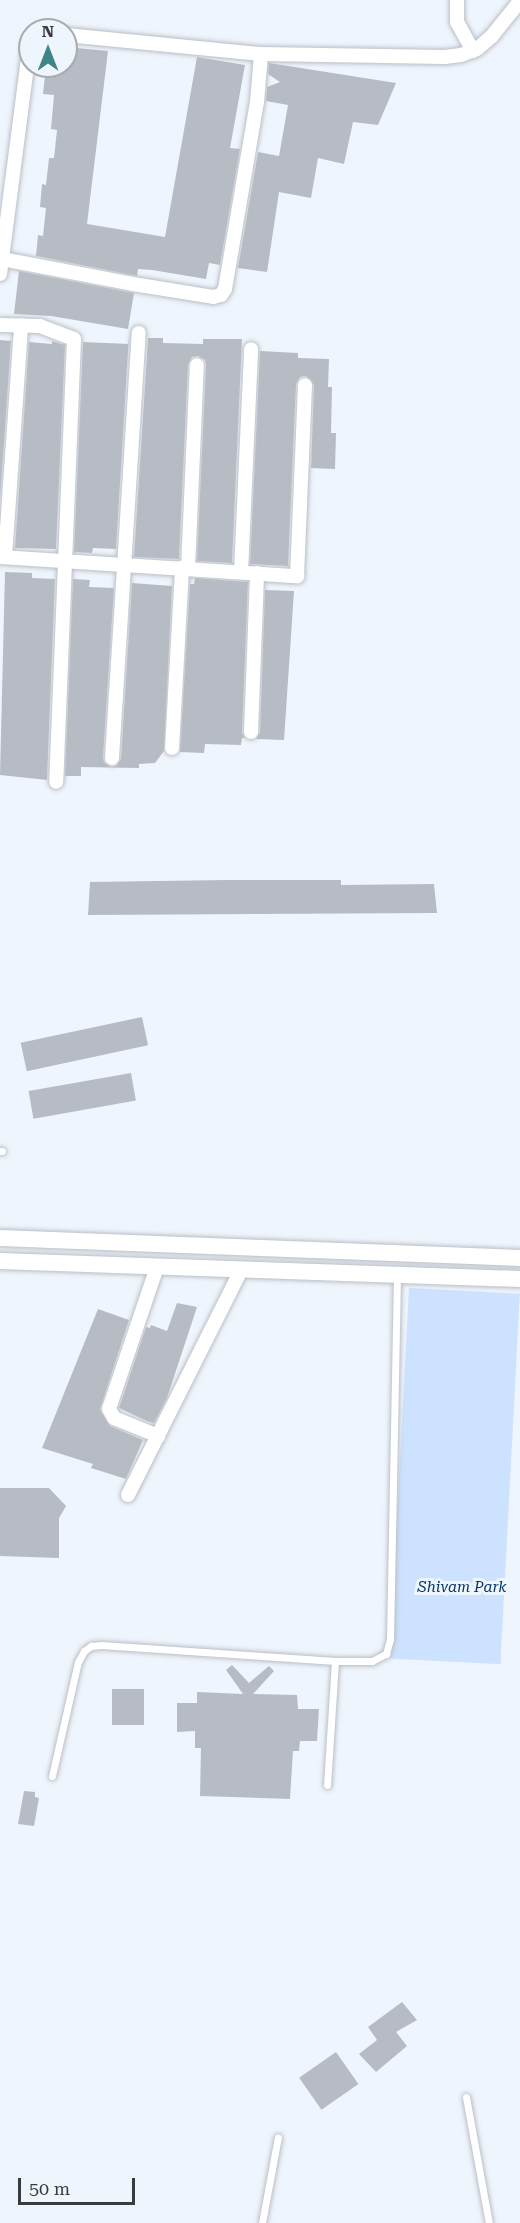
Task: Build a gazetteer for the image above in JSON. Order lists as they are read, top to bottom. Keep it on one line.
{"parks":["Shivam Park"],"scale_bar":"50 m","north":"top"}
